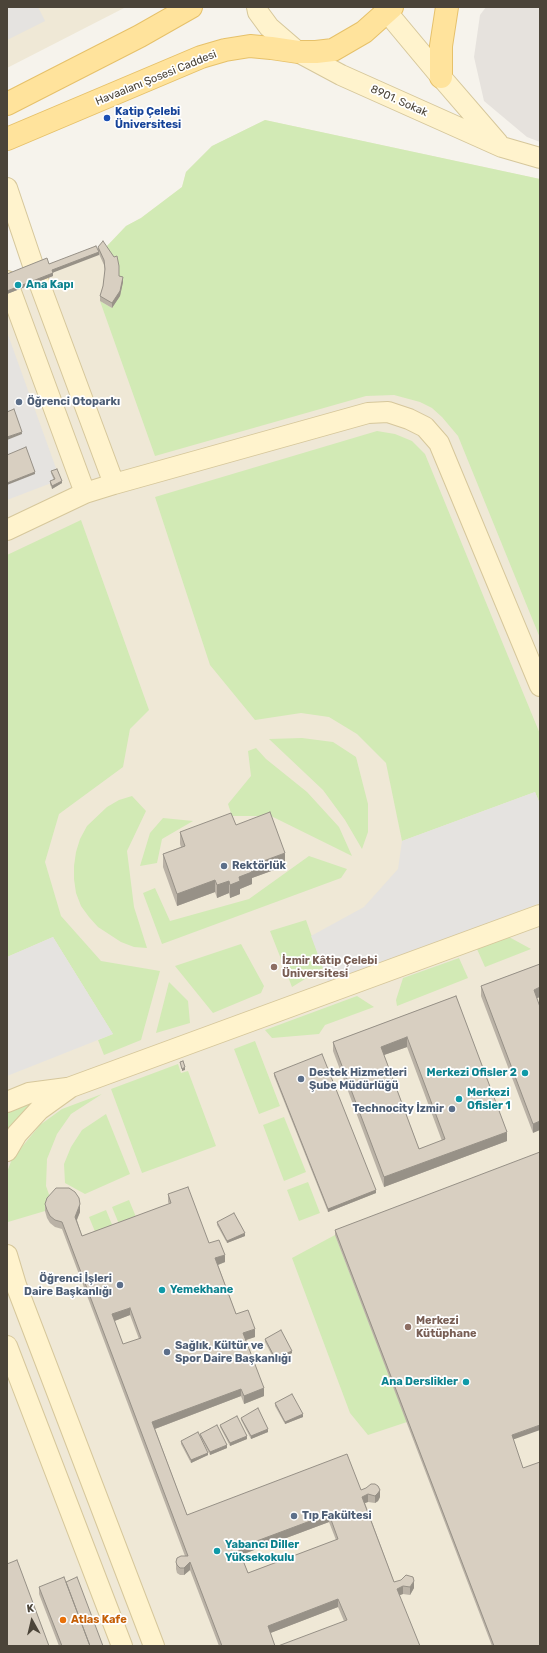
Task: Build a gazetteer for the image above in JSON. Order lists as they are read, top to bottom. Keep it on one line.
{"streets":{"main road":["Havaalanı Şosesi Caddesi"],"street":["8901. Sokak"]},"crossings":[["Havaalanı Şosesi Caddesi","8901. Sokak"]],"places":["Katip Çelebi Üniversitesi","Ana Kapı","Öğrenci Otoparkı","Rektörlük","İzmir Kâtip Çelebi Üniversitesi","Merkezi Ofisler 2","Destek Hizmetleri Şube Müdürlüğü","Merkezi Ofisler 1","Technocity İzmir","Öğrenci İşleri Daire Başkanlığı","Yemekhane","Merkezi Kütüphane","Sağlık, Kültür ve Spor Daire Başkanlığı","Ana Derslikler","Tıp Fakültesi","Yabancı Diller Yüksekokulu","Atlas Kafe"],"north":"top"}
